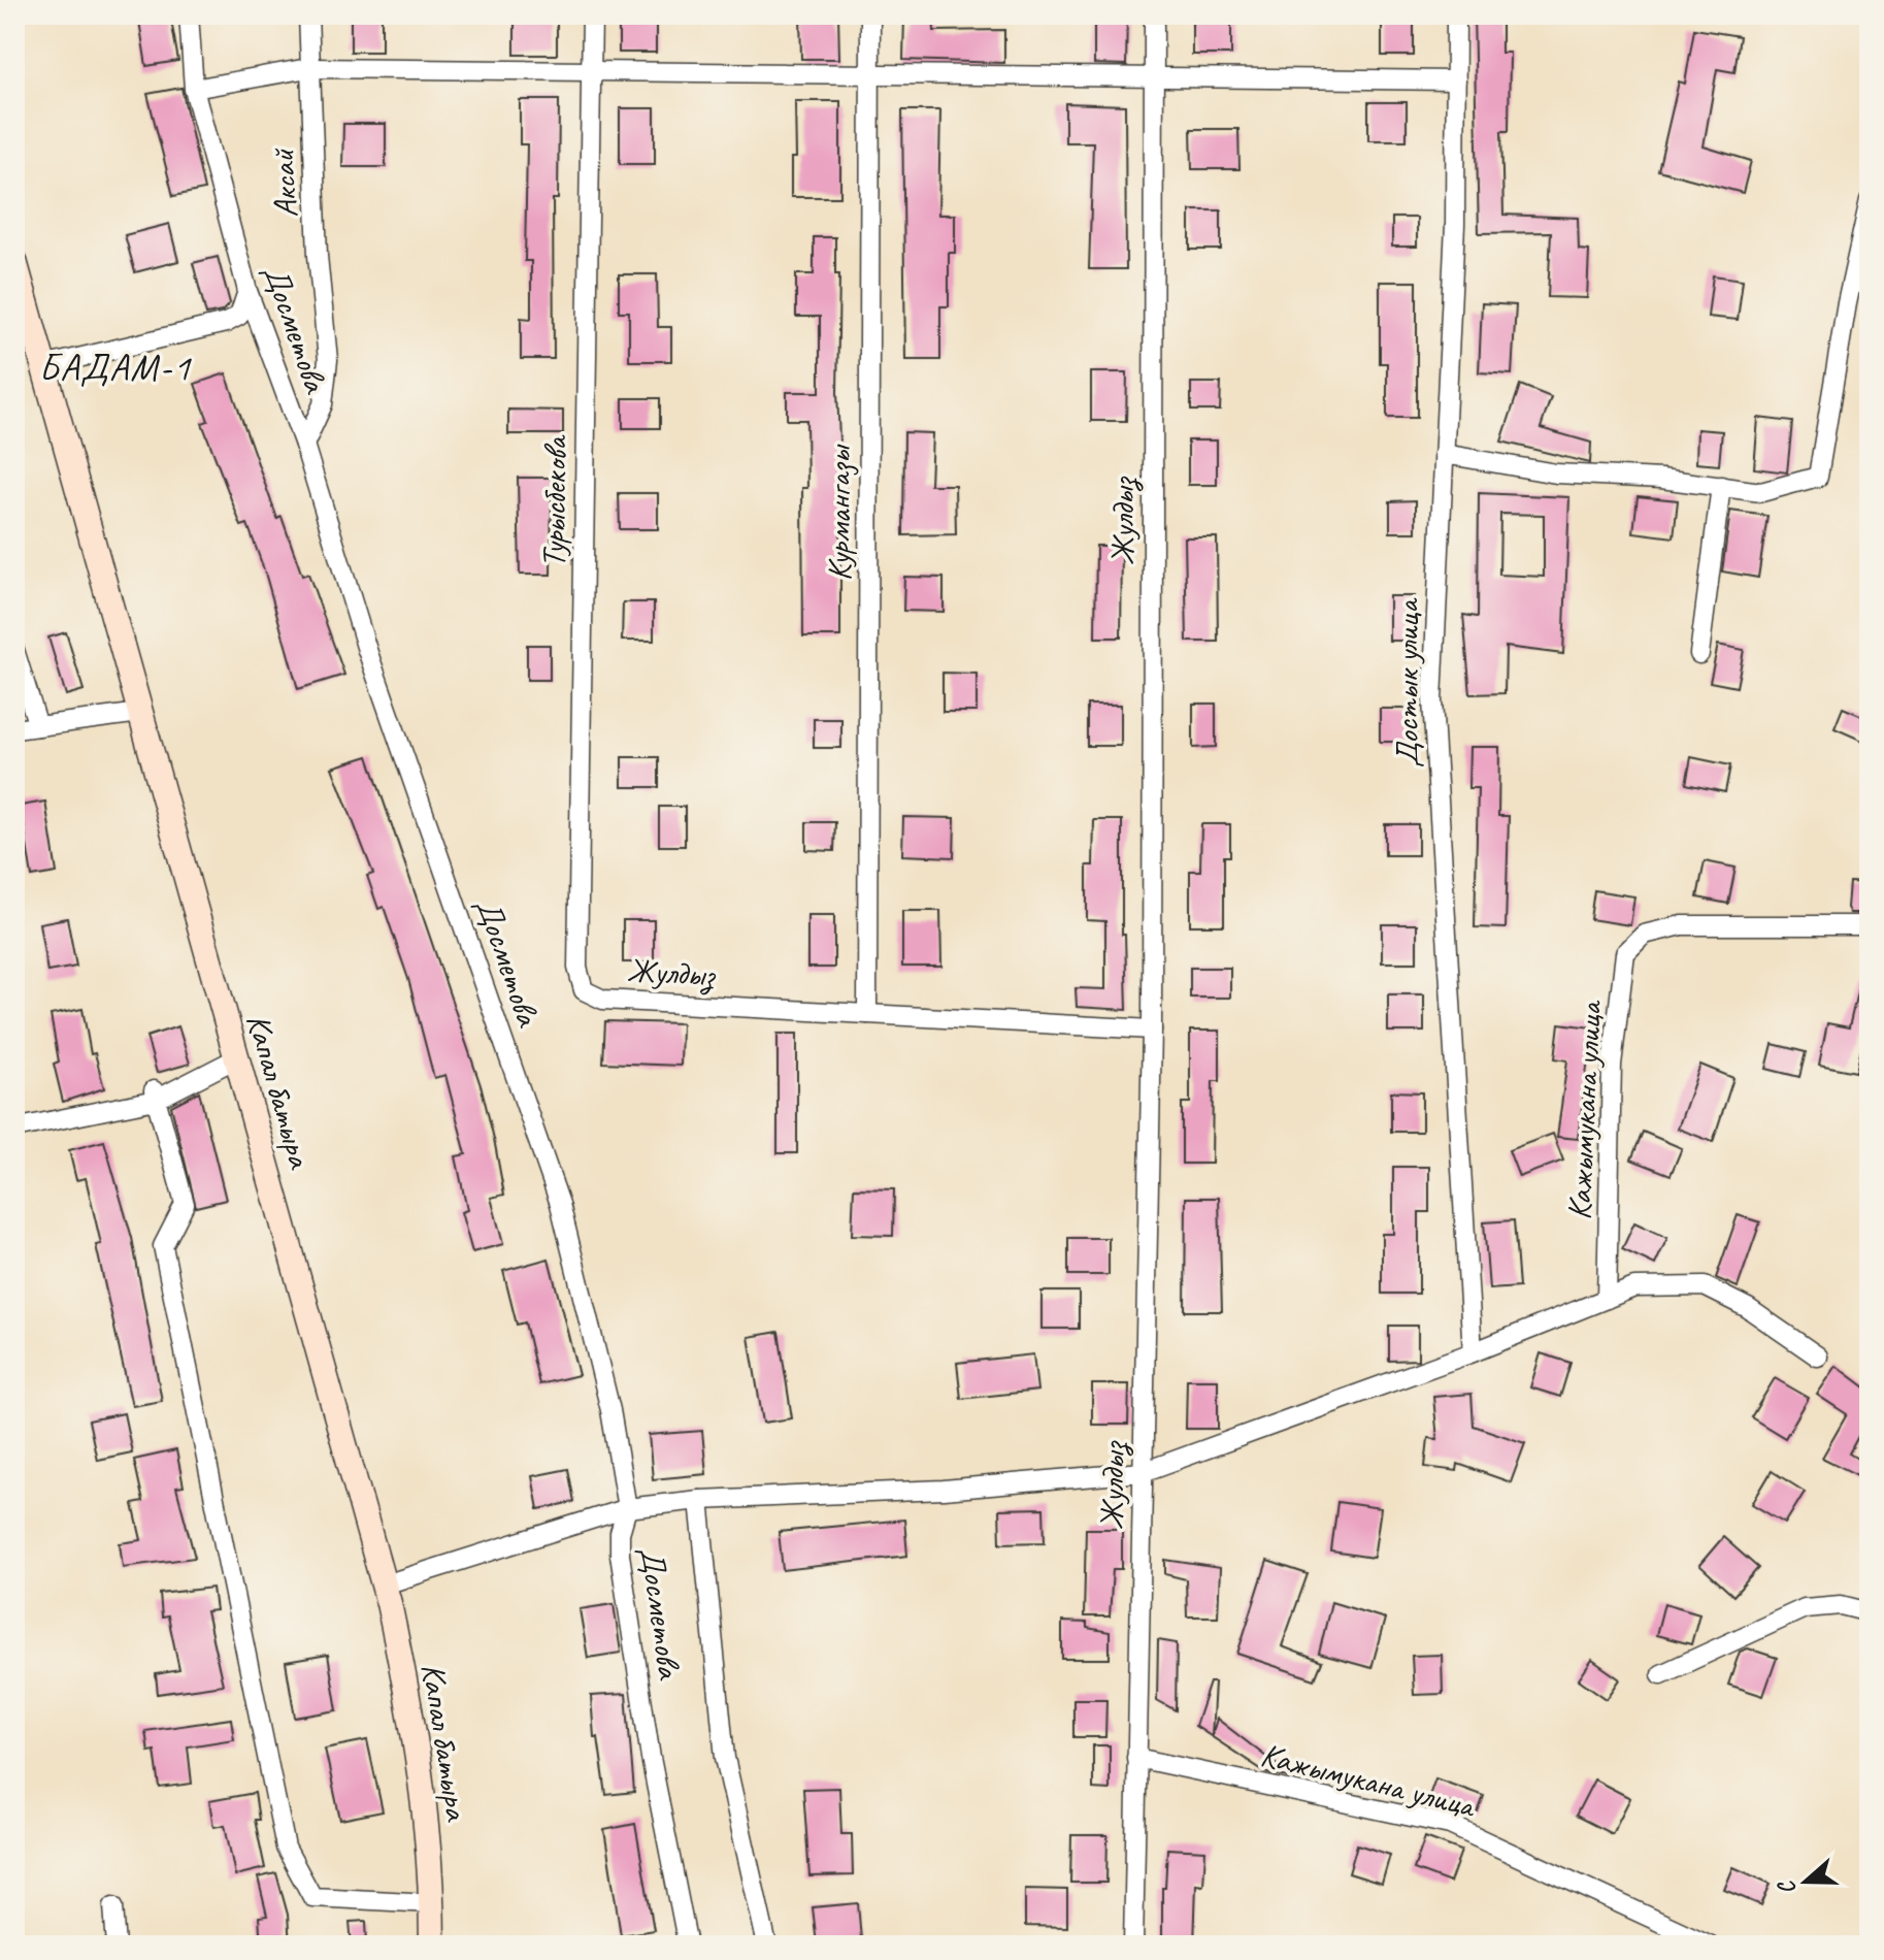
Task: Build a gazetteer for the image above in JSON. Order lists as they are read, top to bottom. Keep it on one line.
{"streets":{"main road":["Капал батыра"],"street":["Аксай","Досметова","Турысбекова","Курмангазы","Жулдыз","Достык улица","Кажымукана улица"]},"crossings":[["Аксай","Досметова"],["Турысбекова","Жулдыз"],["Курмангазы","Жулдыз"],["Жулдыз","Кажымукана улица"]],"districts":["БАДАМ-1"],"north":"left"}
